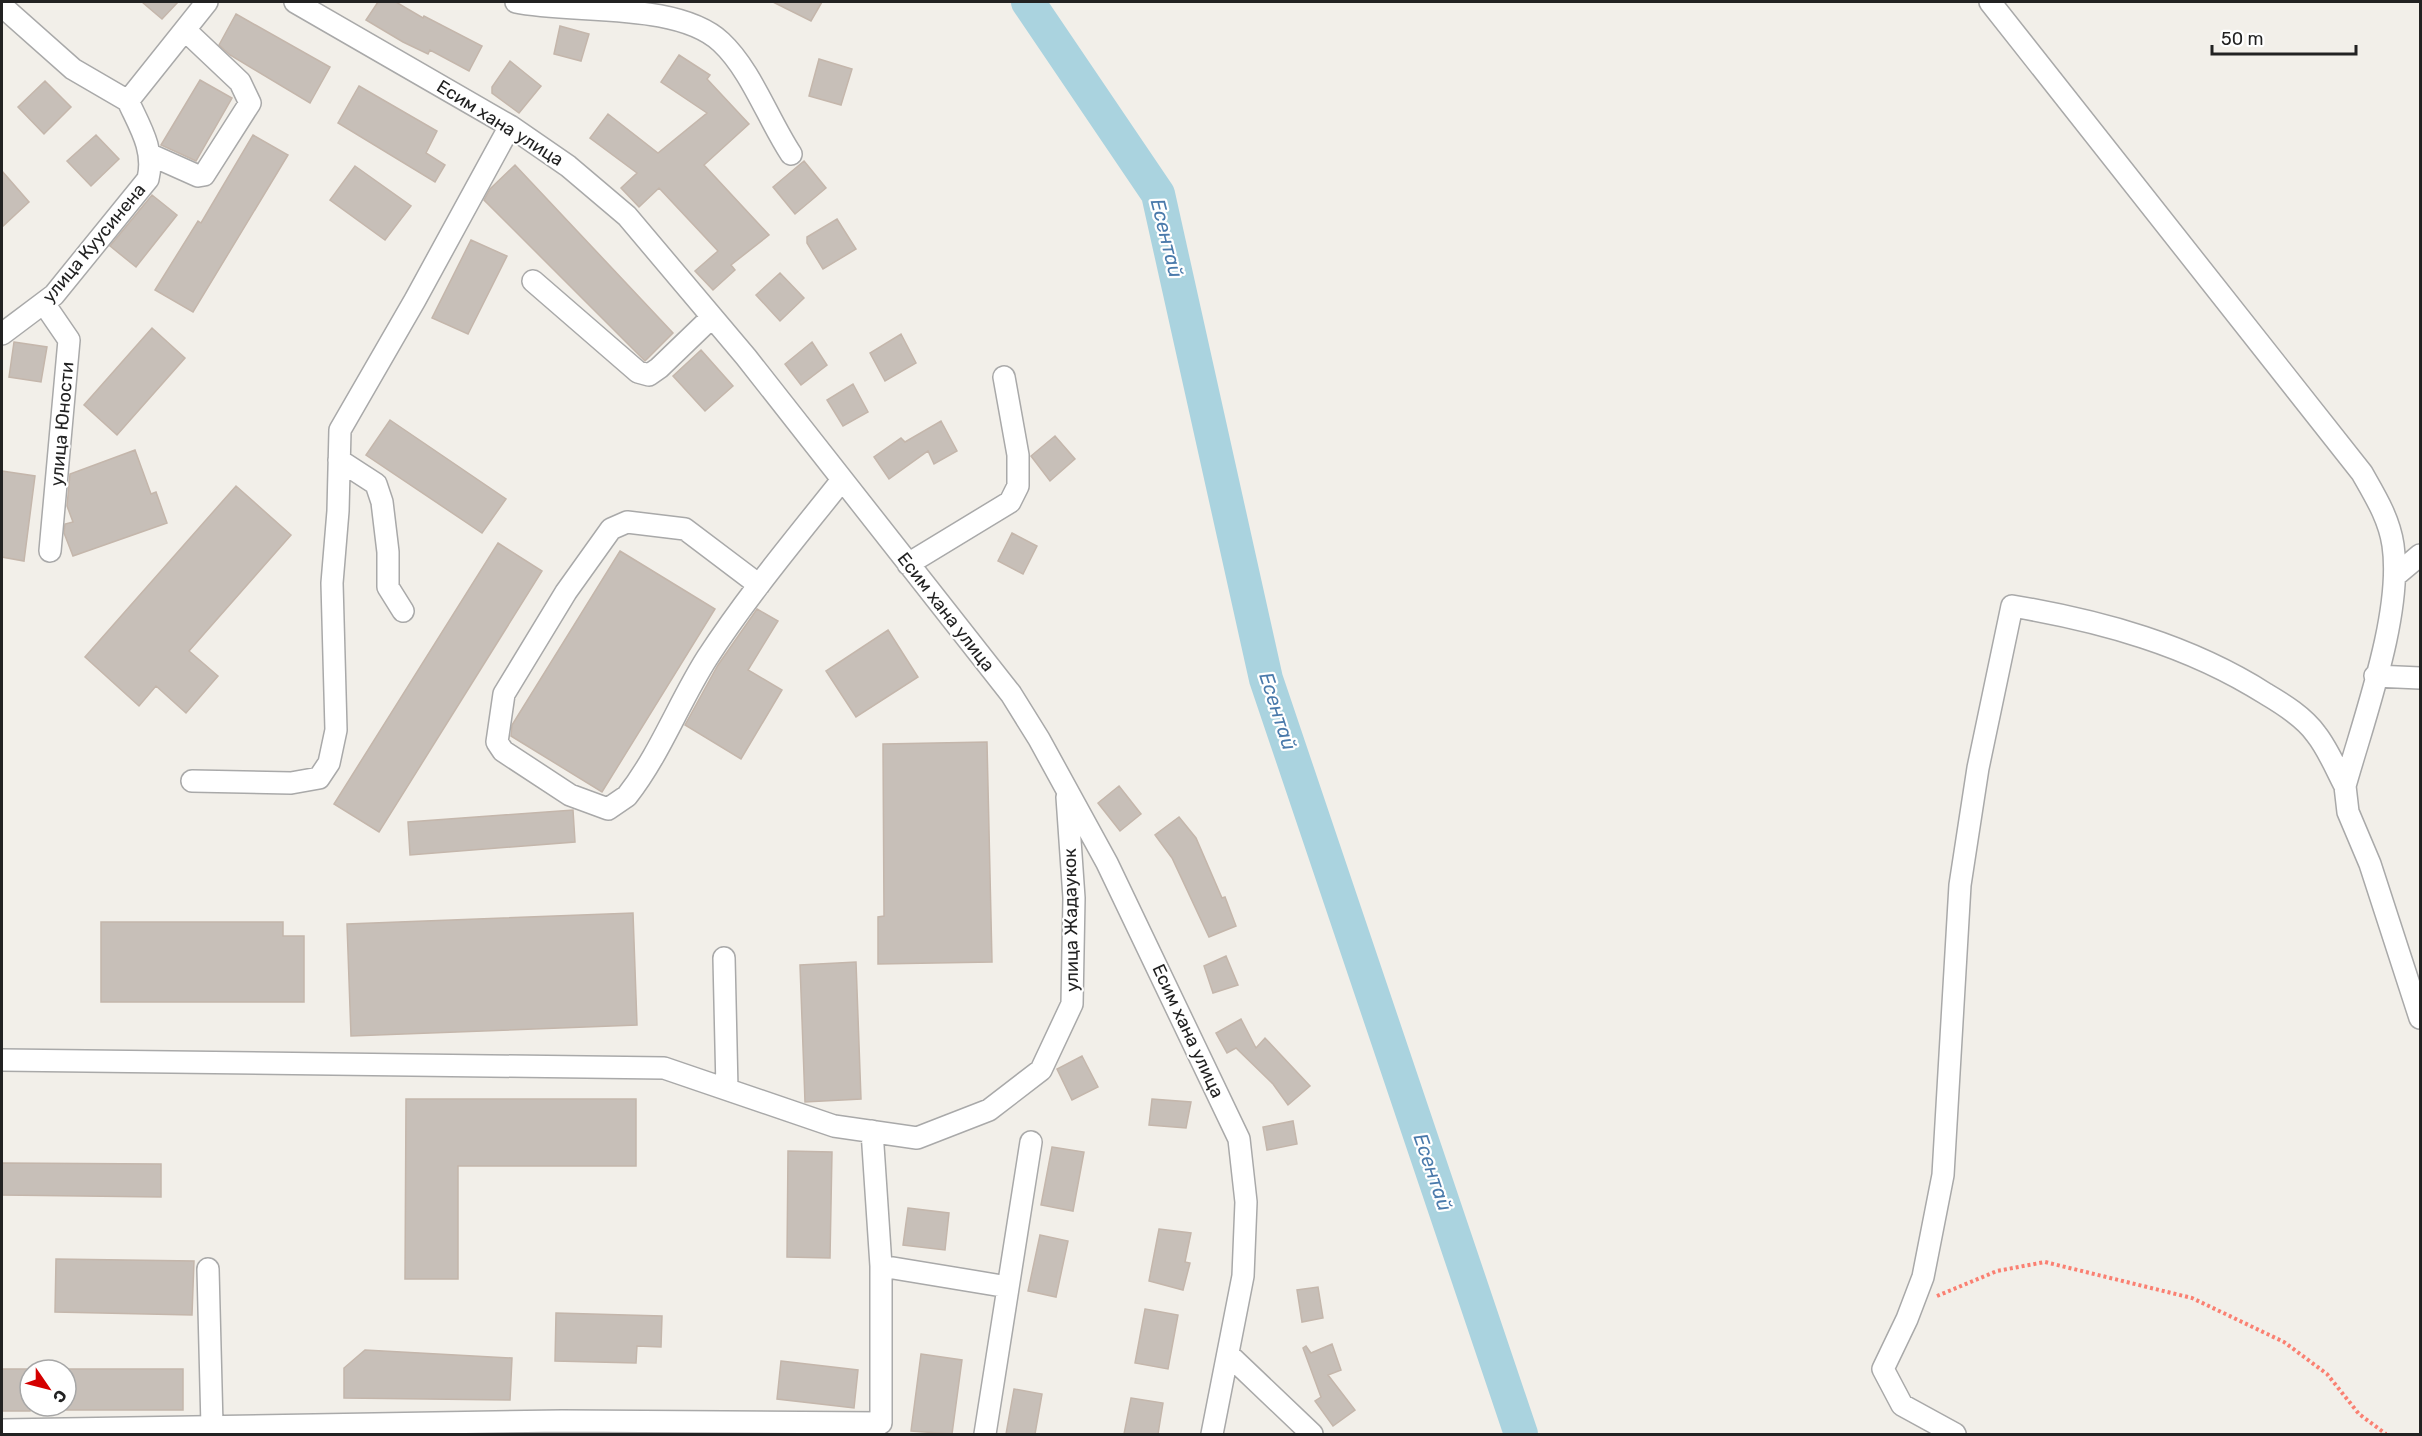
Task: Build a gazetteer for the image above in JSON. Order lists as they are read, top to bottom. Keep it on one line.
{"streets":{"street":["Есим хана улица","улица Куусинена","улица Юности","улица Жадаукок"]},"crossings":[["Есим хана улица","улица Жадаукок"],["улица Куусинена","улица Юности"]],"water":["Есентай"],"scale_bar":"50 m","north":"bottom right"}
